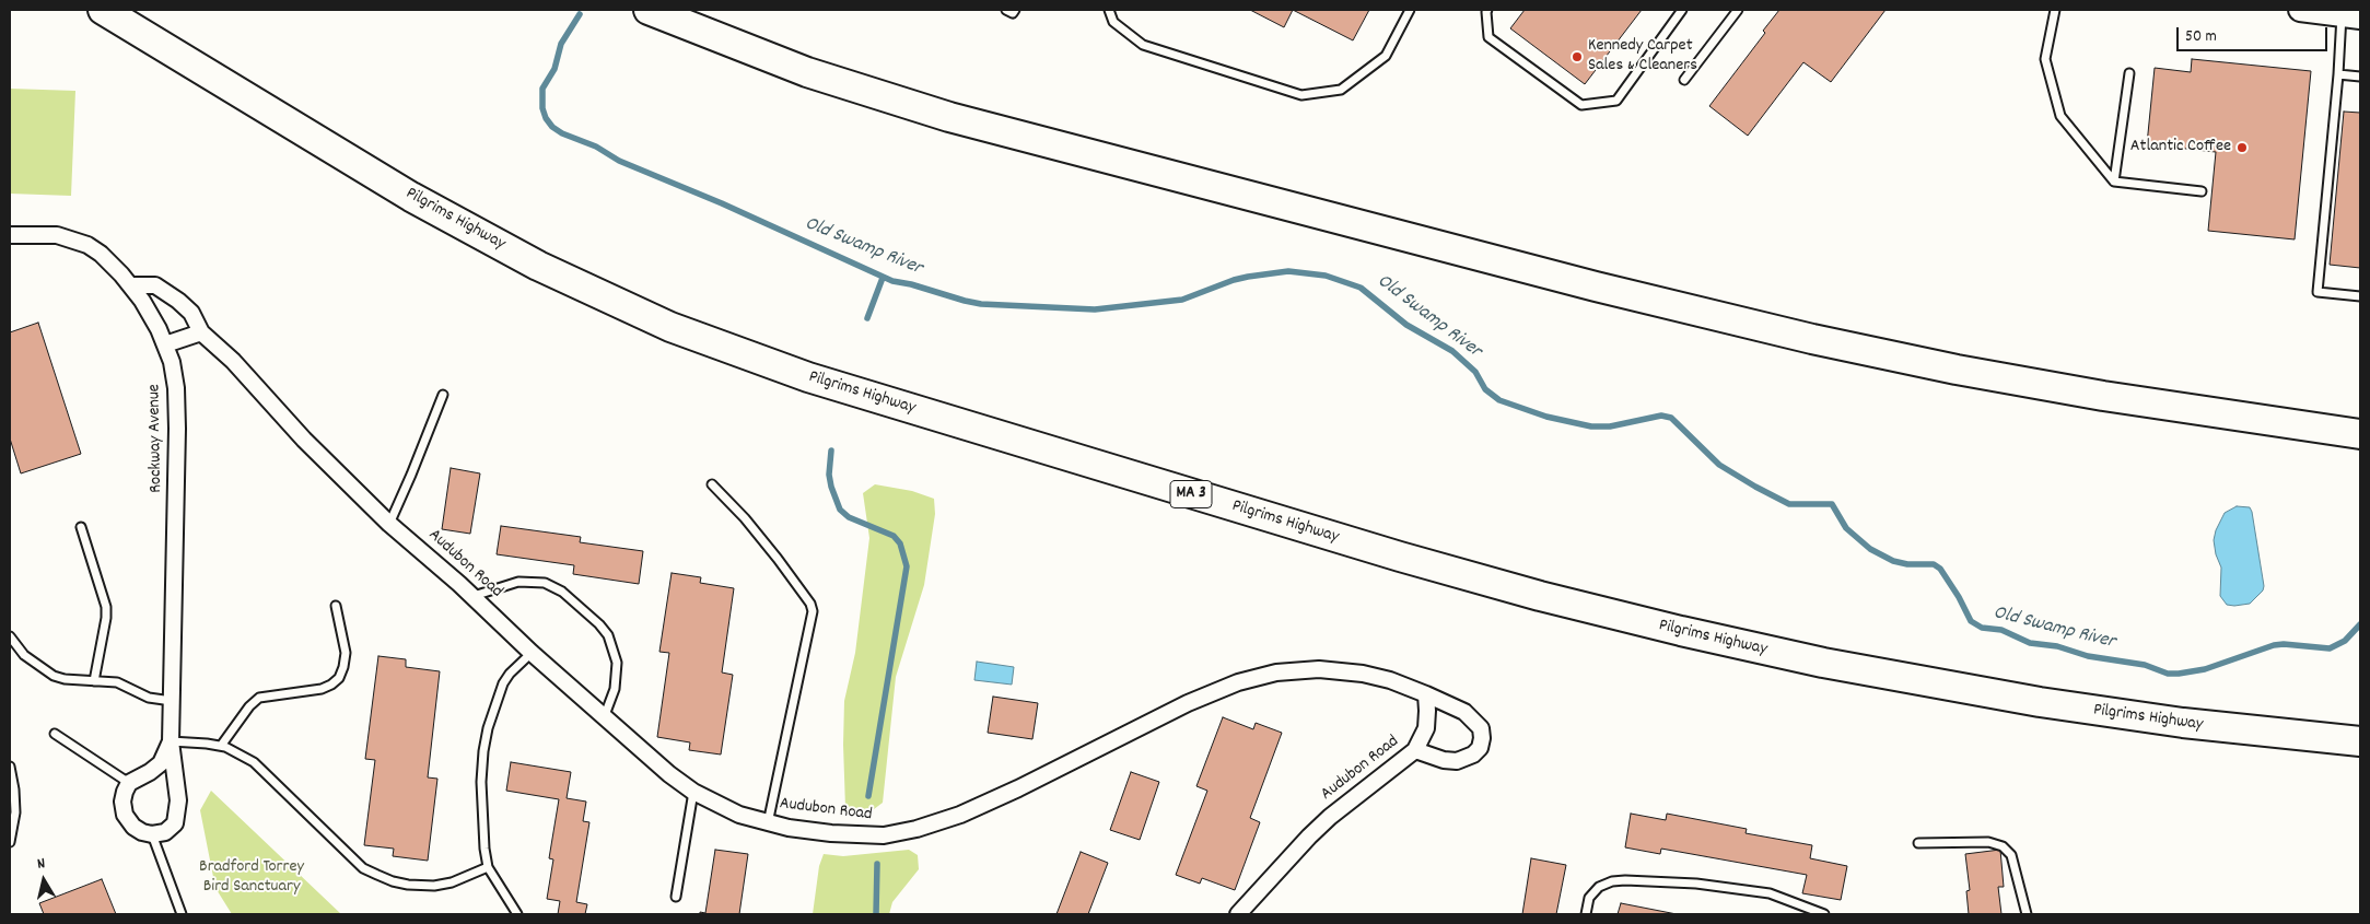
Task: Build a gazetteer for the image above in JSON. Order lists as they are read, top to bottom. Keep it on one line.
{"streets":{"highway":["Pilgrims Highway","MA 3"],"street":["Rockway Avenue","Audubon Road"]},"crossings":[["Rockway Avenue","Audubon Road"]],"water":["Old Swamp River"],"parks":["Bradford Torrey Bird Sanctuary"],"places":["Kennedy Carpet Sales & Cleaners","Atlantic Coffee"],"scale_bar":"50 m","north":"top"}
